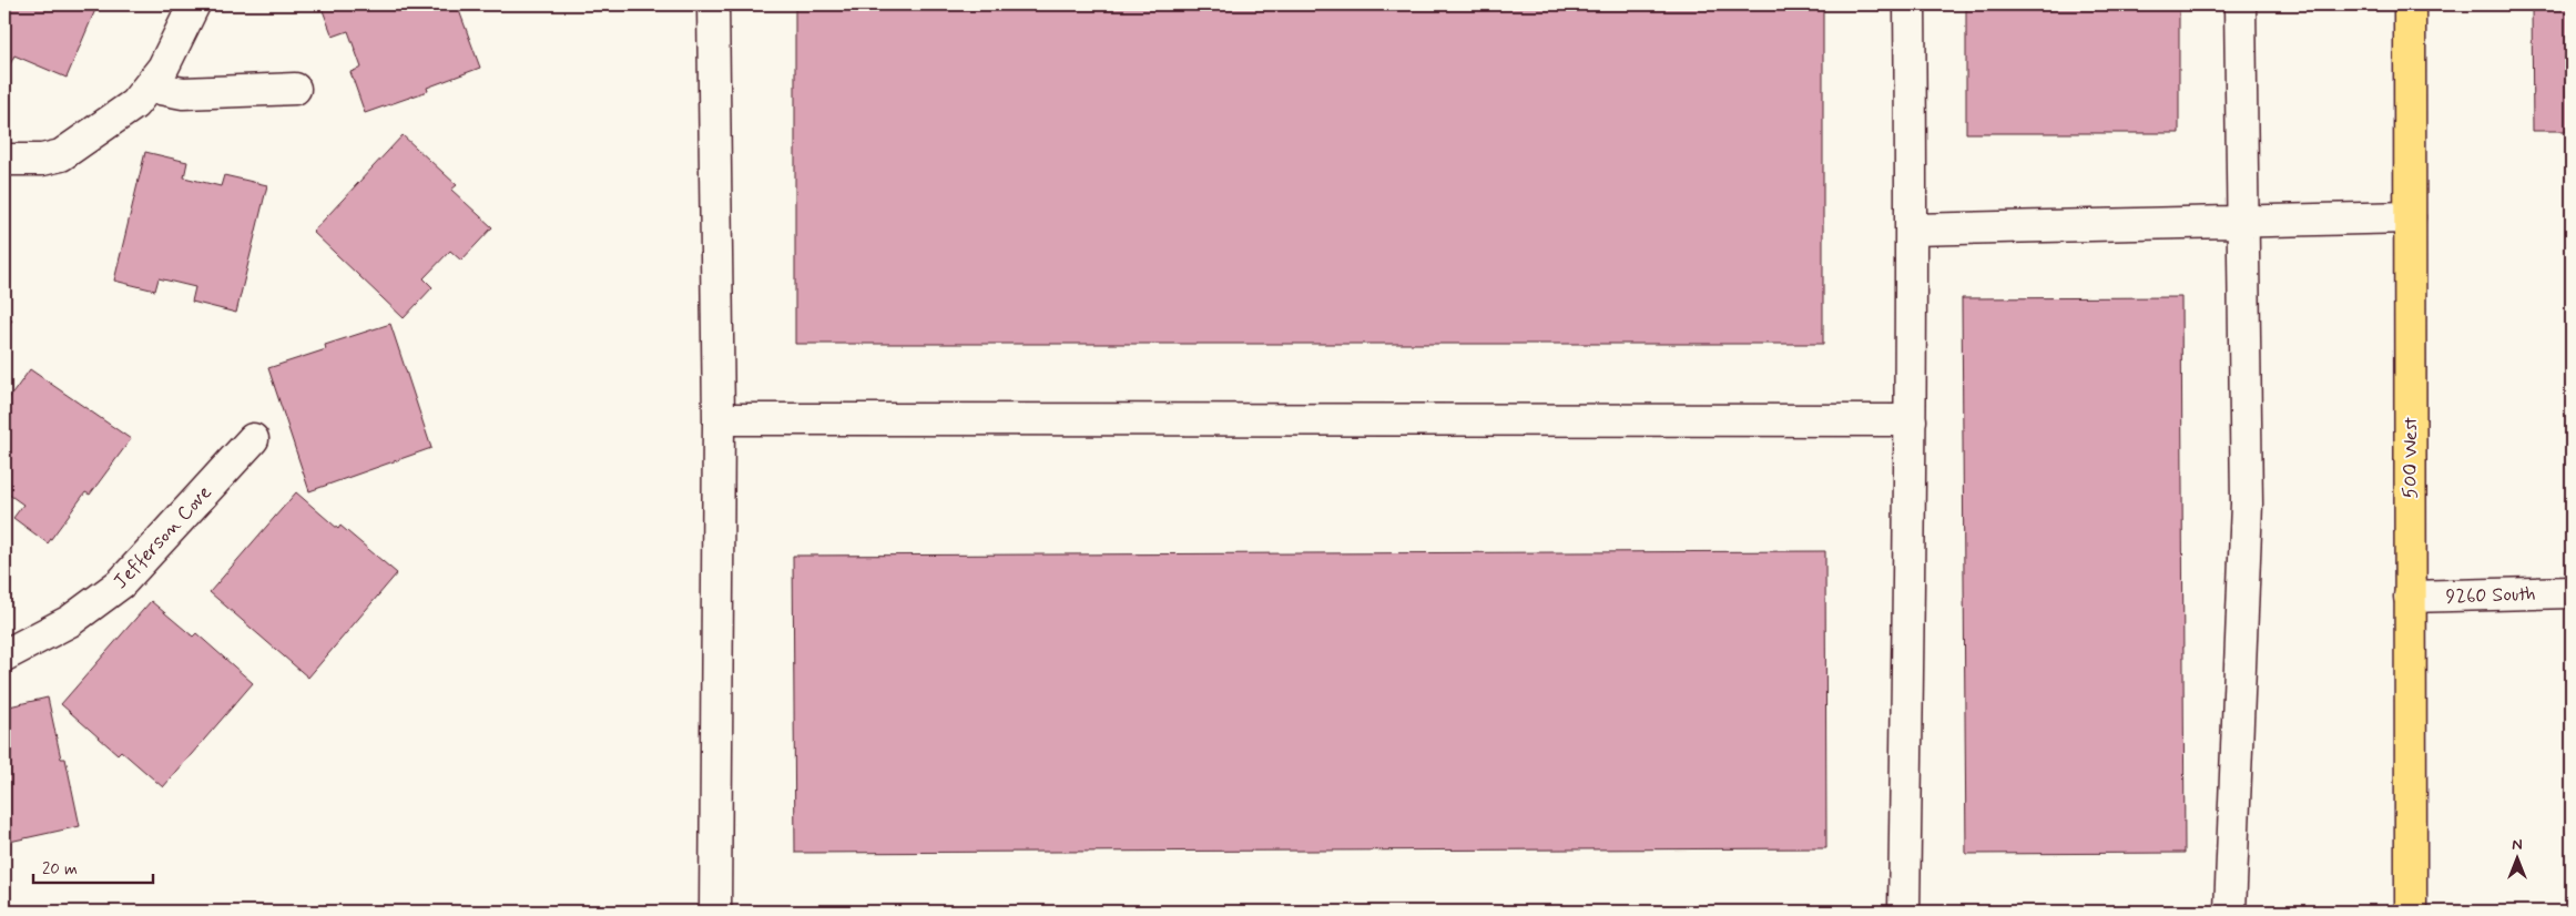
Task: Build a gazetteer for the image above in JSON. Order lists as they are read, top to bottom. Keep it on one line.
{"streets":{"main road":["500 West"],"street":["Jefferson Cove","9260 South"]},"crossings":[["500 West","9260 South"]],"scale_bar":"20 m","north":"top"}
